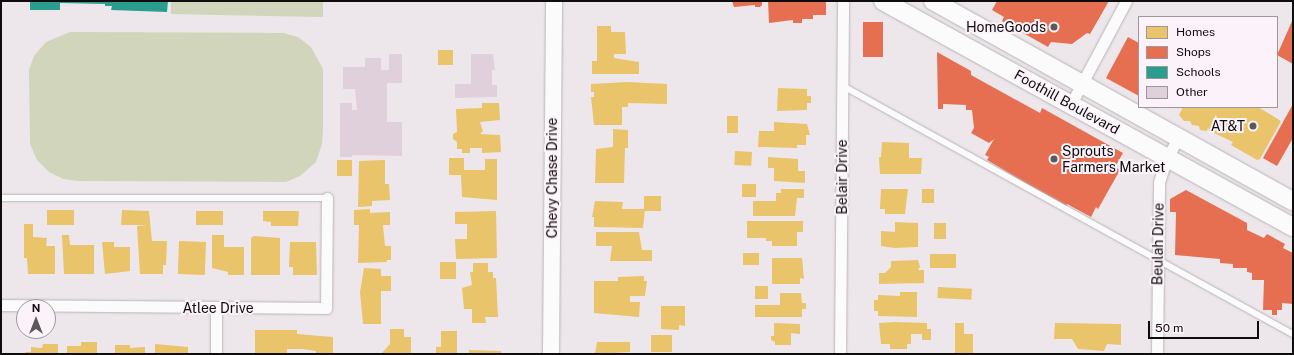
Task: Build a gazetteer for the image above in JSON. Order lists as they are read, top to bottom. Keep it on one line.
{"streets":{"main road":["Foothill Boulevard","Chevy Chase Drive"],"street":["Belair Drive","Beulah Drive","Atlee Drive"]},"crossings":[["Foothill Boulevard","Beulah Drive"]],"places":["HomeGoods","AT&T","Sprouts Farmers Market"],"legend":["Homes","Shops","Schools","Other"],"scale_bar":"50 m","north":"top"}
